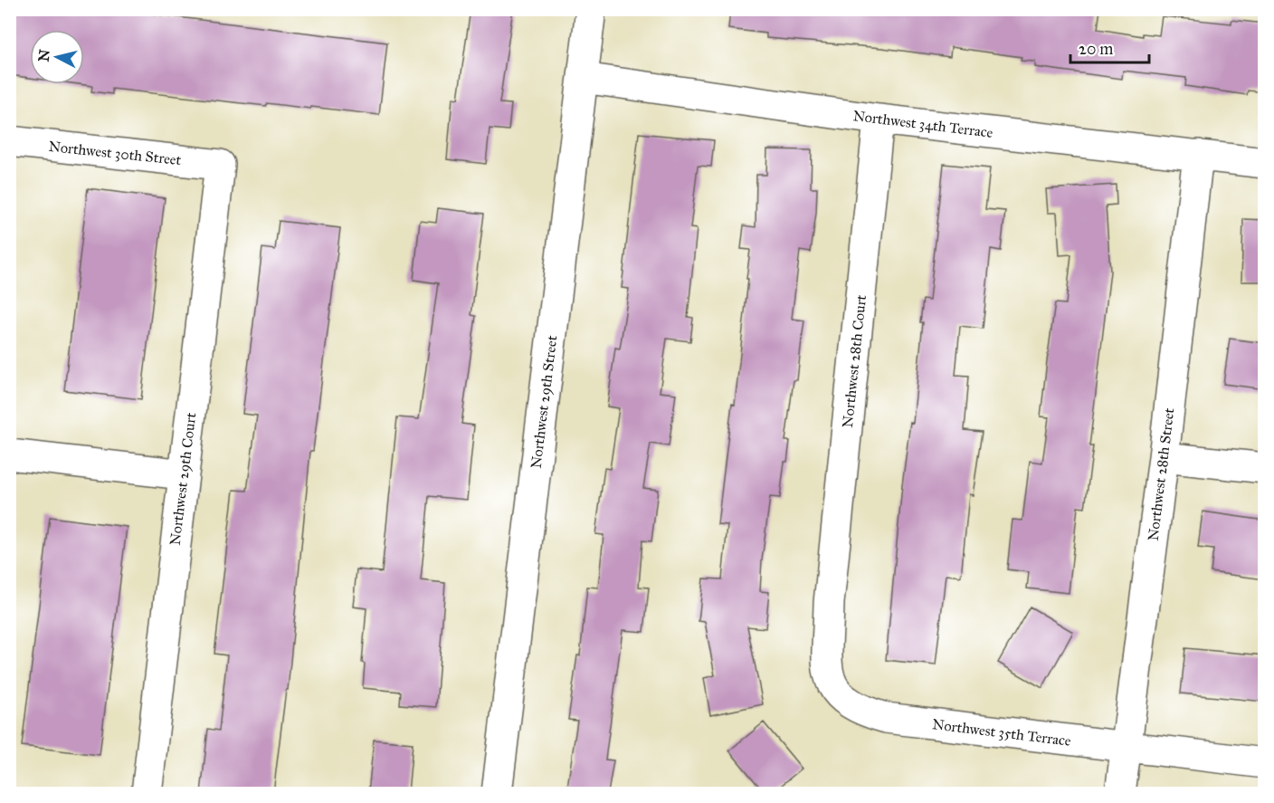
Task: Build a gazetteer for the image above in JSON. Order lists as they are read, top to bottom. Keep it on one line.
{"streets":{"street":["Northwest 34th Terrace","Northwest 30th Street","Northwest 28th Court","Northwest 29th Street","Northwest 28th Street","Northwest 29th Court","Northwest 35th Terrace"]},"crossings":[["Northwest 34th Terrace","Northwest 28th Court"],["Northwest 34th Terrace","Northwest 29th Street"],["Northwest 34th Terrace","Northwest 28th Street"],["Northwest 30th Street","Northwest 29th Court"],["Northwest 28th Court","Northwest 35th Terrace"],["Northwest 28th Street","Northwest 35th Terrace"]],"scale_bar":"20 m","north":"left"}
